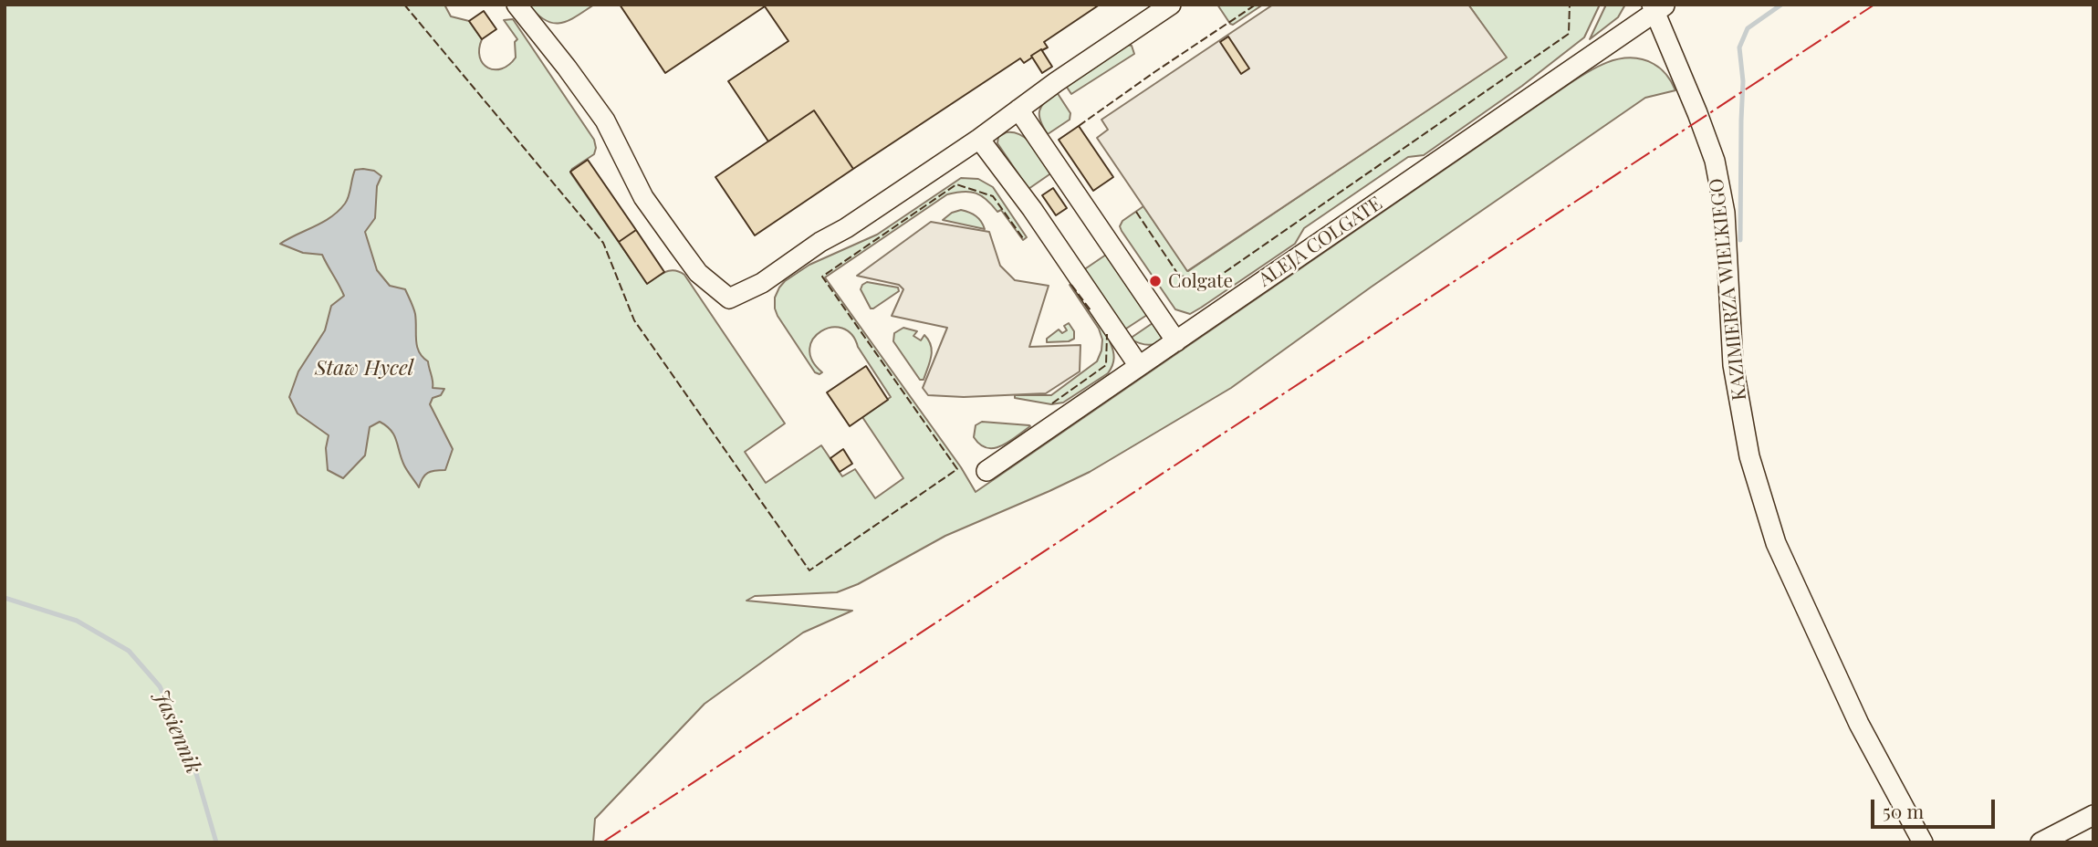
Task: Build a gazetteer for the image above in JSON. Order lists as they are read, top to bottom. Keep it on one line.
{"streets":{"street":["ALEJA COLGATE","KAZIMIERZA WIELKIEGO"]},"crossings":[["ALEJA COLGATE","KAZIMIERZA WIELKIEGO"]],"water":["Staw Hycel","Jasiennik"],"places":["Colgate"],"scale_bar":"50 m"}
